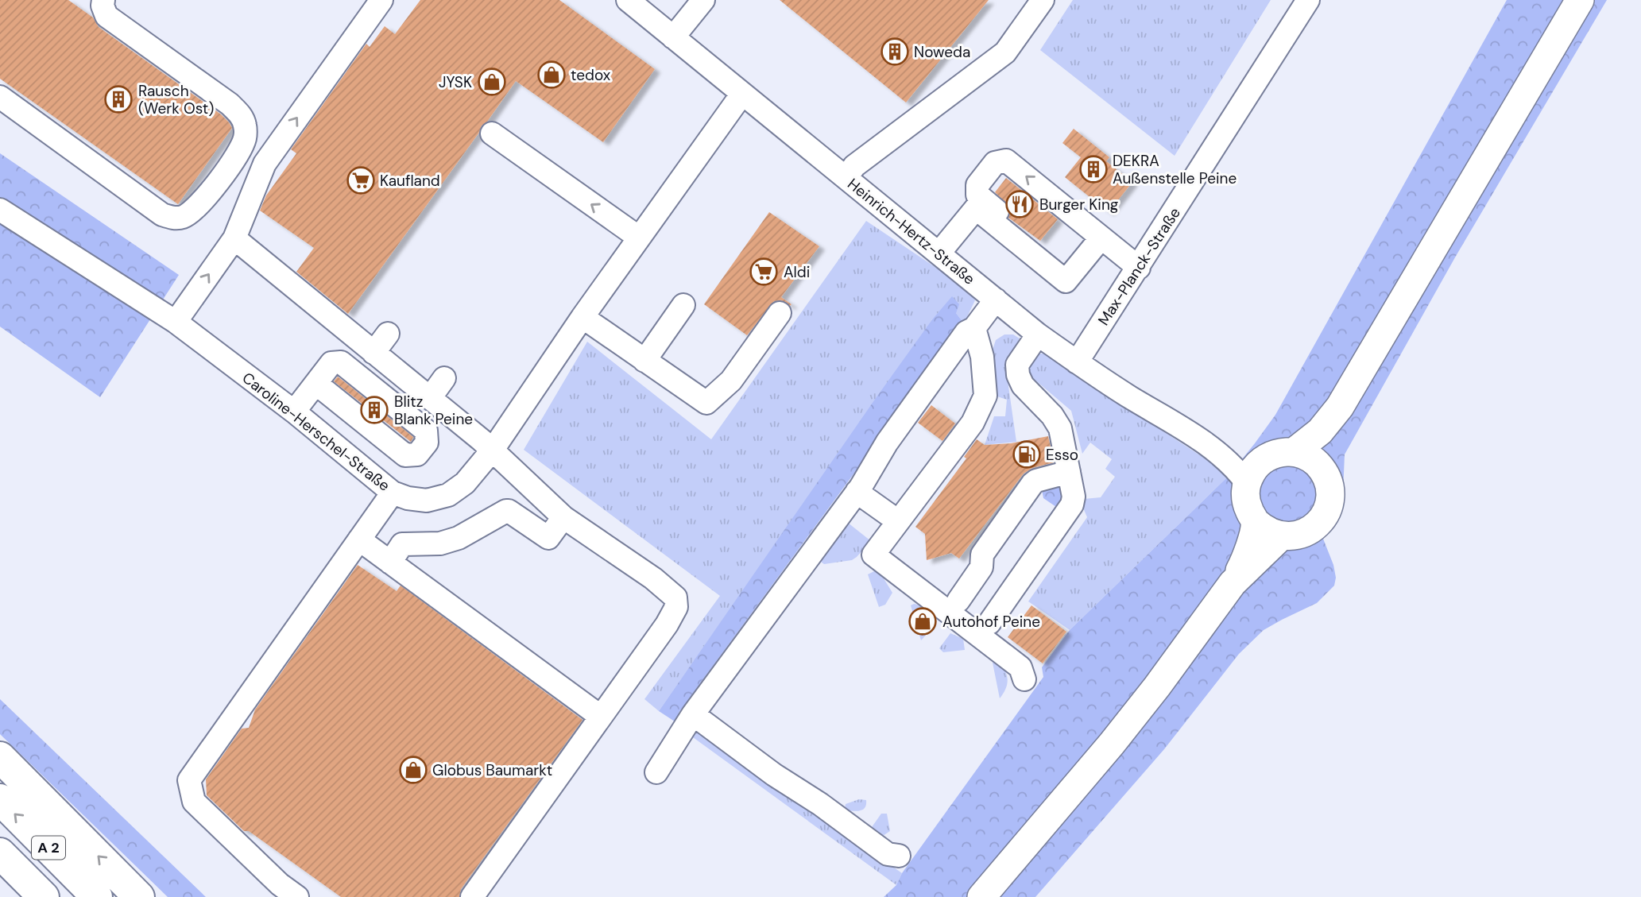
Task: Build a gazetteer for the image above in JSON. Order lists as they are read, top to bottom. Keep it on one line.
{"streets":{"highway":["A 2"],"street":["Heinrich-Hertz-Straße","Max-Planck-Straße","Caroline-Herschel-Straße"]},"crossings":[["Heinrich-Hertz-Straße","Max-Planck-Straße"],["Heinrich-Hertz-Straße","Caroline-Herschel-Straße"]],"places":{"building":["Noweda","Rausch (Werk Ost)","DEKRA Außenstelle Peine","Blitz Blank Peine"],"shop":["tedox","JYSK","Autohof Peine","Globus Baumarkt"],"supermarket":["Kaufland","Aldi"],"restaurant":["Burger King"],"fuel station":["Esso"]}}
